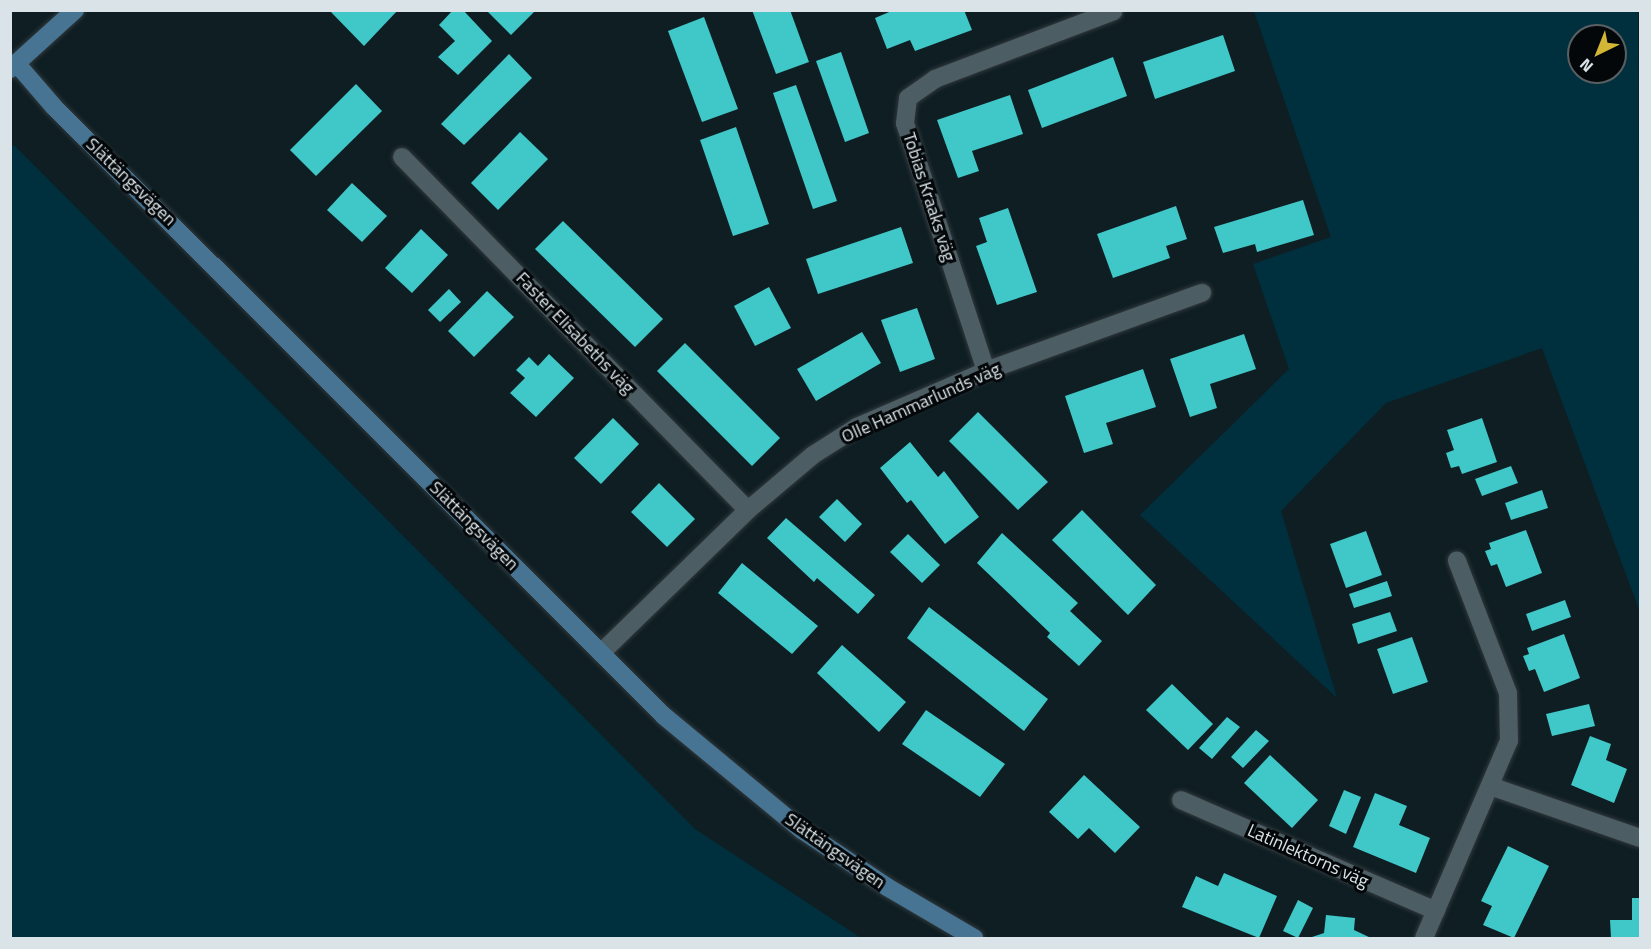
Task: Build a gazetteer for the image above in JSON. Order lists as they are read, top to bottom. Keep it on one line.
{"streets":{"street":["Slättängsvägen","Tobias Kraaks väg","Faster Elisabeths väg","Olle Hammarlunds väg","Latinlektorns väg"]},"crossings":[["Slättängsvägen","Olle Hammarlunds väg"],["Tobias Kraaks väg","Olle Hammarlunds väg"],["Faster Elisabeths väg","Olle Hammarlunds väg"]],"north":"bottom left"}
